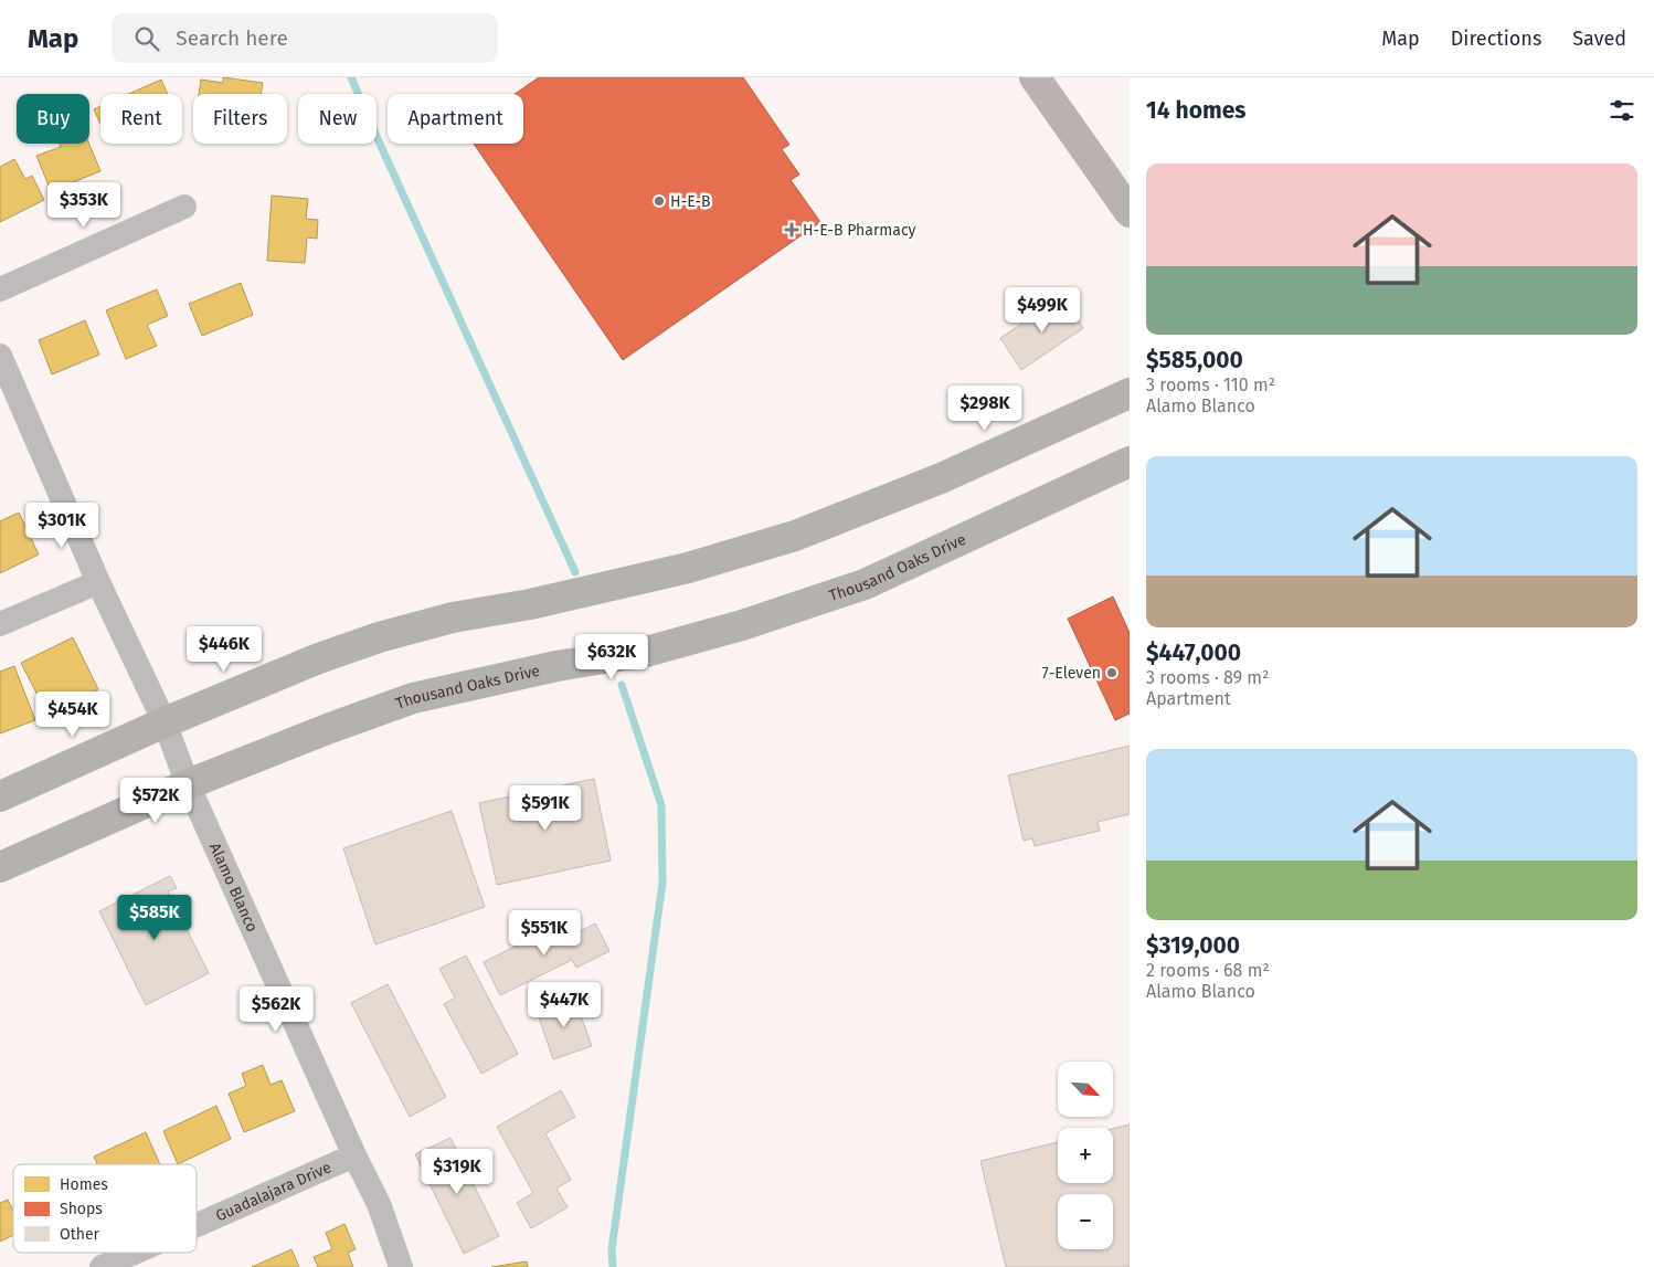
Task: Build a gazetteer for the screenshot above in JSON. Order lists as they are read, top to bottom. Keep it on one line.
{"streets":{"main road":["Thousand Oaks Drive"],"street":["Alamo Blanco","Guadalajara Drive"]},"crossings":[["Thousand Oaks Drive","Alamo Blanco"],["Alamo Blanco","Guadalajara Drive"]],"places":{"other":["H-E-B","7-Eleven"],"health":["H-E-B Pharmacy"]},"legend":["Homes","Shops","Other"],"north":"bottom right","page":{"header":"Map","search":"Search here","nav":["Map","Directions","Saved"],"heading":"14 homes","chip":["Buy","Rent","Filters","New","Apartment"],"list":[{"name":"$585,000","note":"3 rooms · 110 m² · Alamo Blanco"},{"name":"$447,000","note":"3 rooms · 89 m² · Apartment"},{"name":"$319,000","note":"2 rooms · 68 m² · Alamo Blanco"}],"price":["$353K","$499K","$298K","$301K","$446K","$632K","$454K","$572K","$591K","$585K","$551K","$447K","$562K","$319K"],"map_buttons":["+","−"]}}
